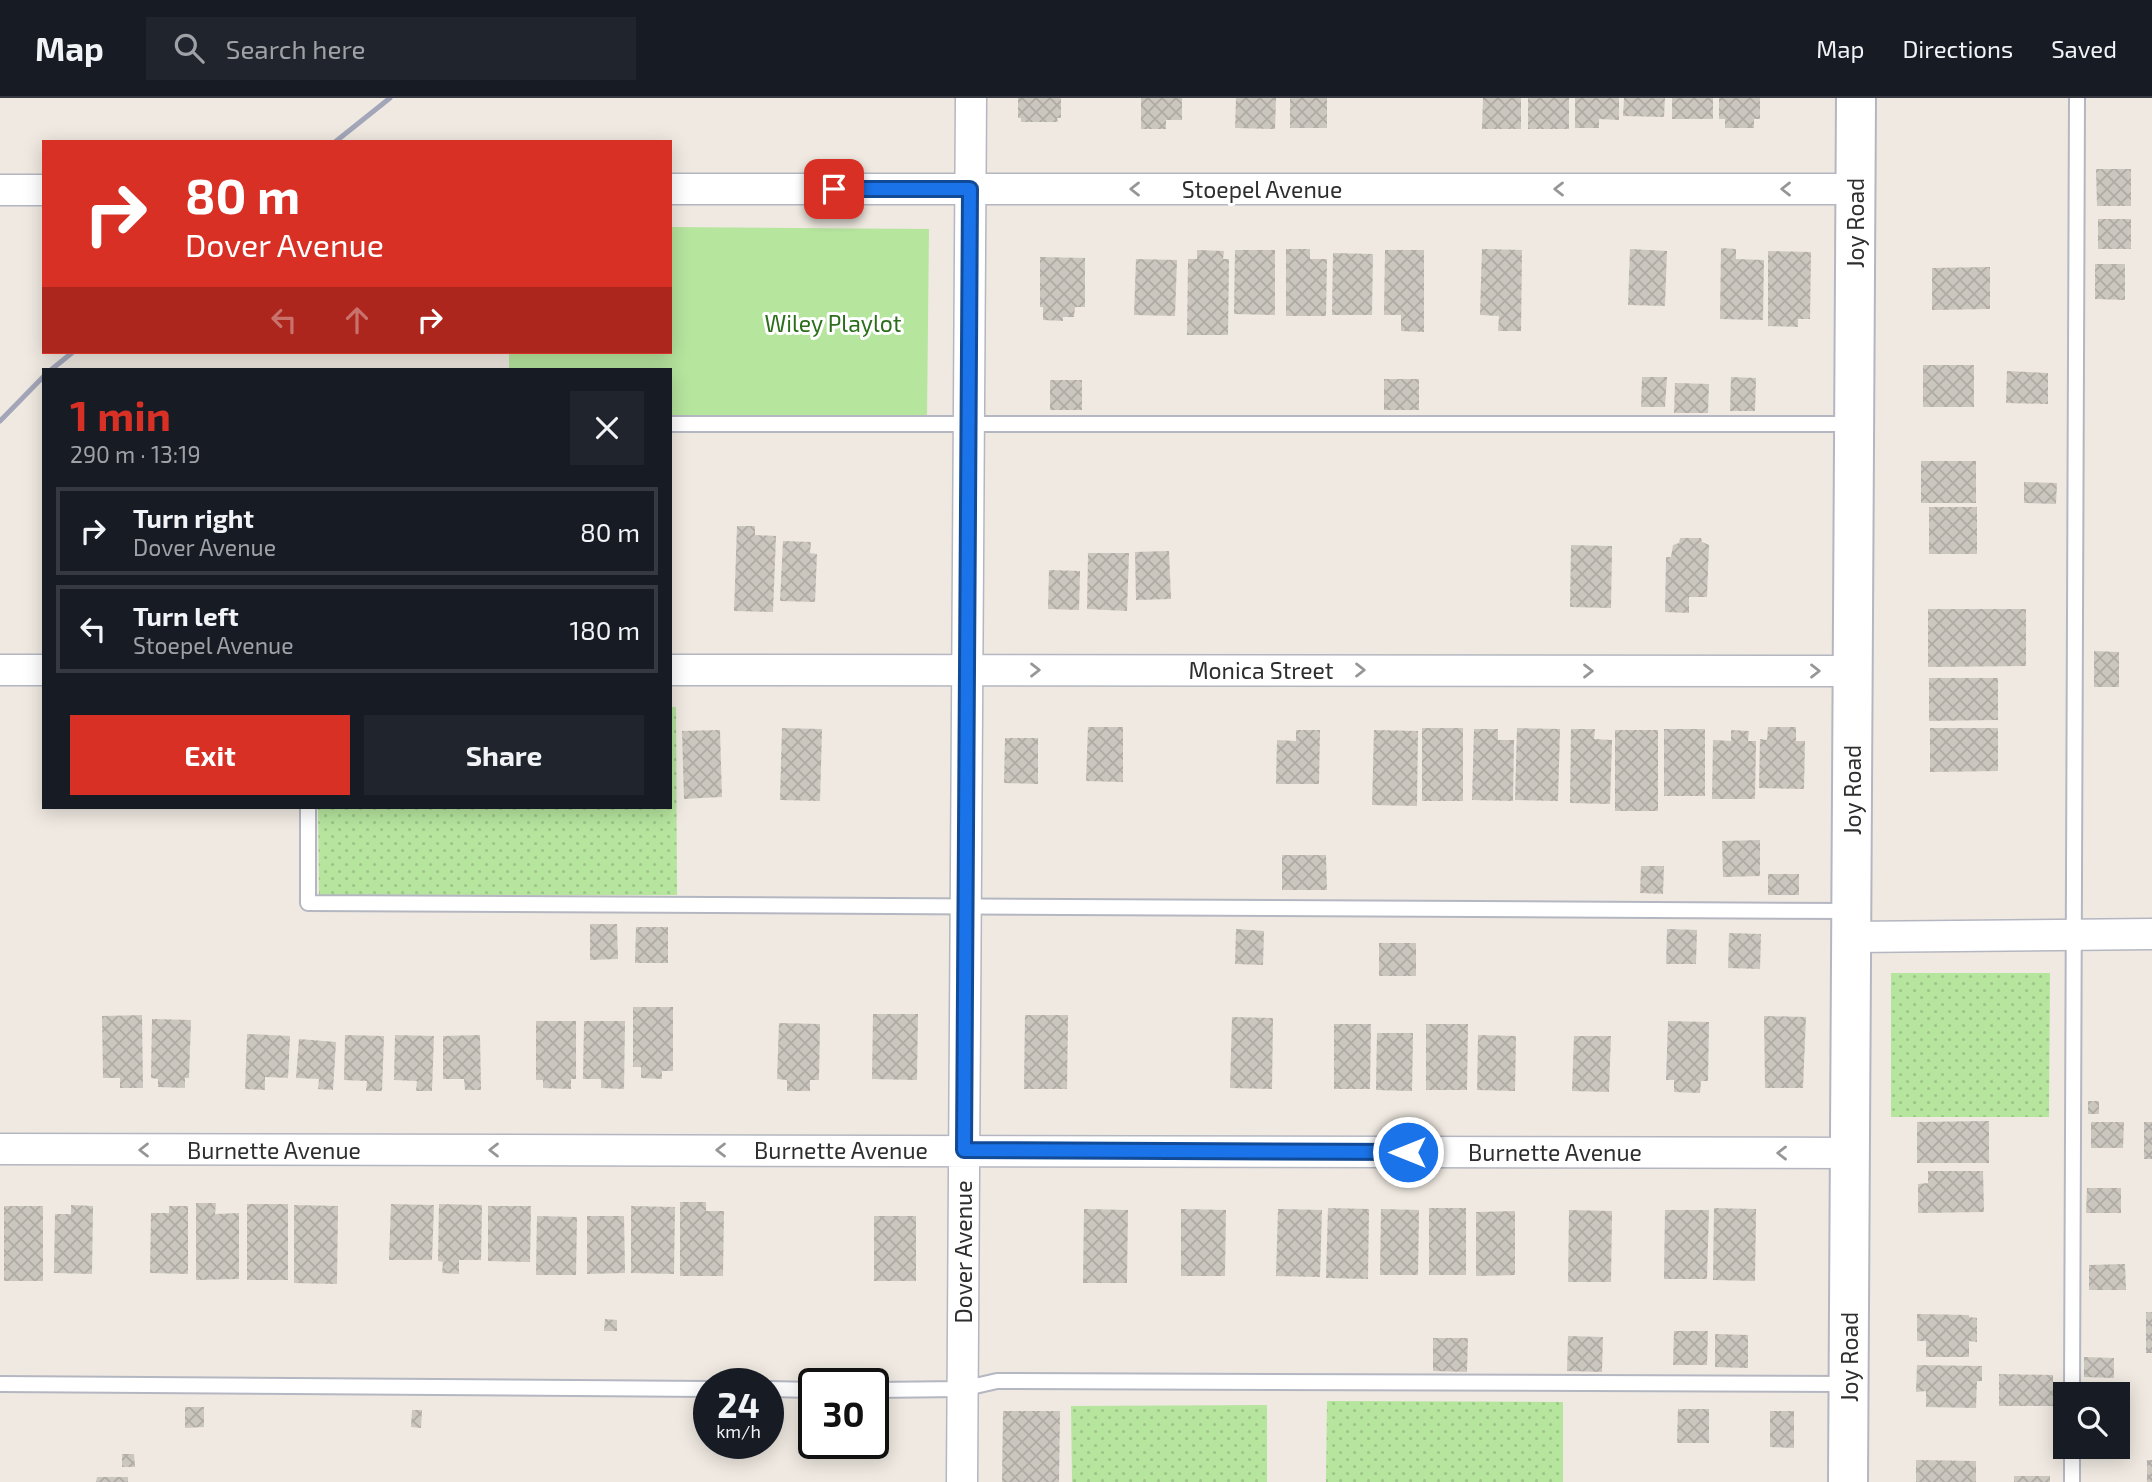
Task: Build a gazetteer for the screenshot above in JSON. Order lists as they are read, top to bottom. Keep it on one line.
{"streets":{"street":["Stoepel Avenue","Joy Road","Monica Street","Burnette Avenue","Dover Avenue"]},"crossings":[["Stoepel Avenue","Joy Road"],["Stoepel Avenue","Dover Avenue"],["Joy Road","Monica Street"],["Joy Road","Burnette Avenue"],["Monica Street","Dover Avenue"],["Burnette Avenue","Dover Avenue"]],"one_way":["Stoepel Avenue","Monica Street","Burnette Avenue"],"parks":["Wiley Playlot"],"page":{"header":"Map","search":"Search here","nav":["Map","Directions","Saved"],"turn":["80 m","Dover Avenue"],"heading":["1 min","290 m · 13:19"],"list":[{"name":"Turn right","note":"Dover Avenue","value":"80 m"},{"name":"Turn left","note":"Stoepel Avenue","value":"180 m"}],"buttons":["Exit","Share"],"speed":"24 km/h","limit":"30"}}
